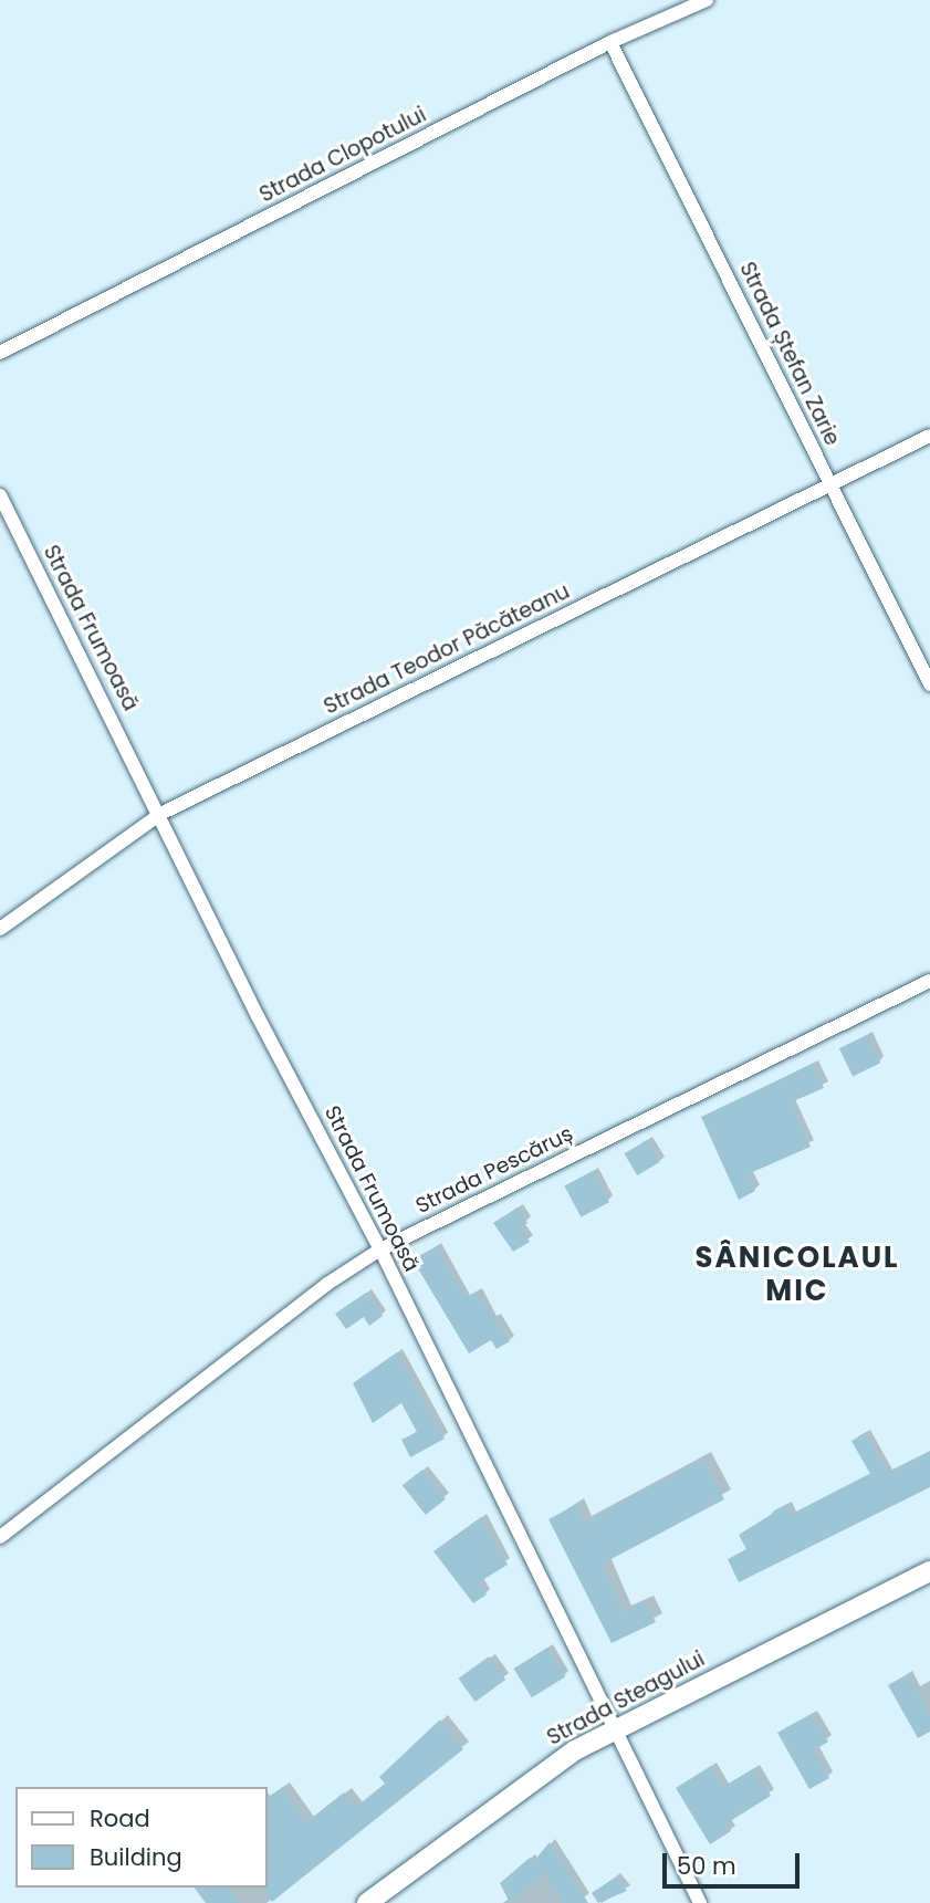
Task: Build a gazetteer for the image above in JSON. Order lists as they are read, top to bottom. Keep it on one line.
{"streets":{"main road":["Strada Steagului"],"street":["Strada Clopotului","Strada Ștefan Zarie","Strada Frumoasă","Strada Teodor Păcăteanu","Strada Pescăruș"]},"crossings":[["Strada Clopotului","Strada Ștefan Zarie"],["Strada Ștefan Zarie","Strada Teodor Păcăteanu"],["Strada Frumoasă","Strada Teodor Păcăteanu"],["Strada Frumoasă","Strada Pescăruș"],["Strada Frumoasă","Strada Steagului"]],"districts":["SÂNICOLAUL MIC"],"legend":["Road","Building"],"scale_bar":"50 m"}
